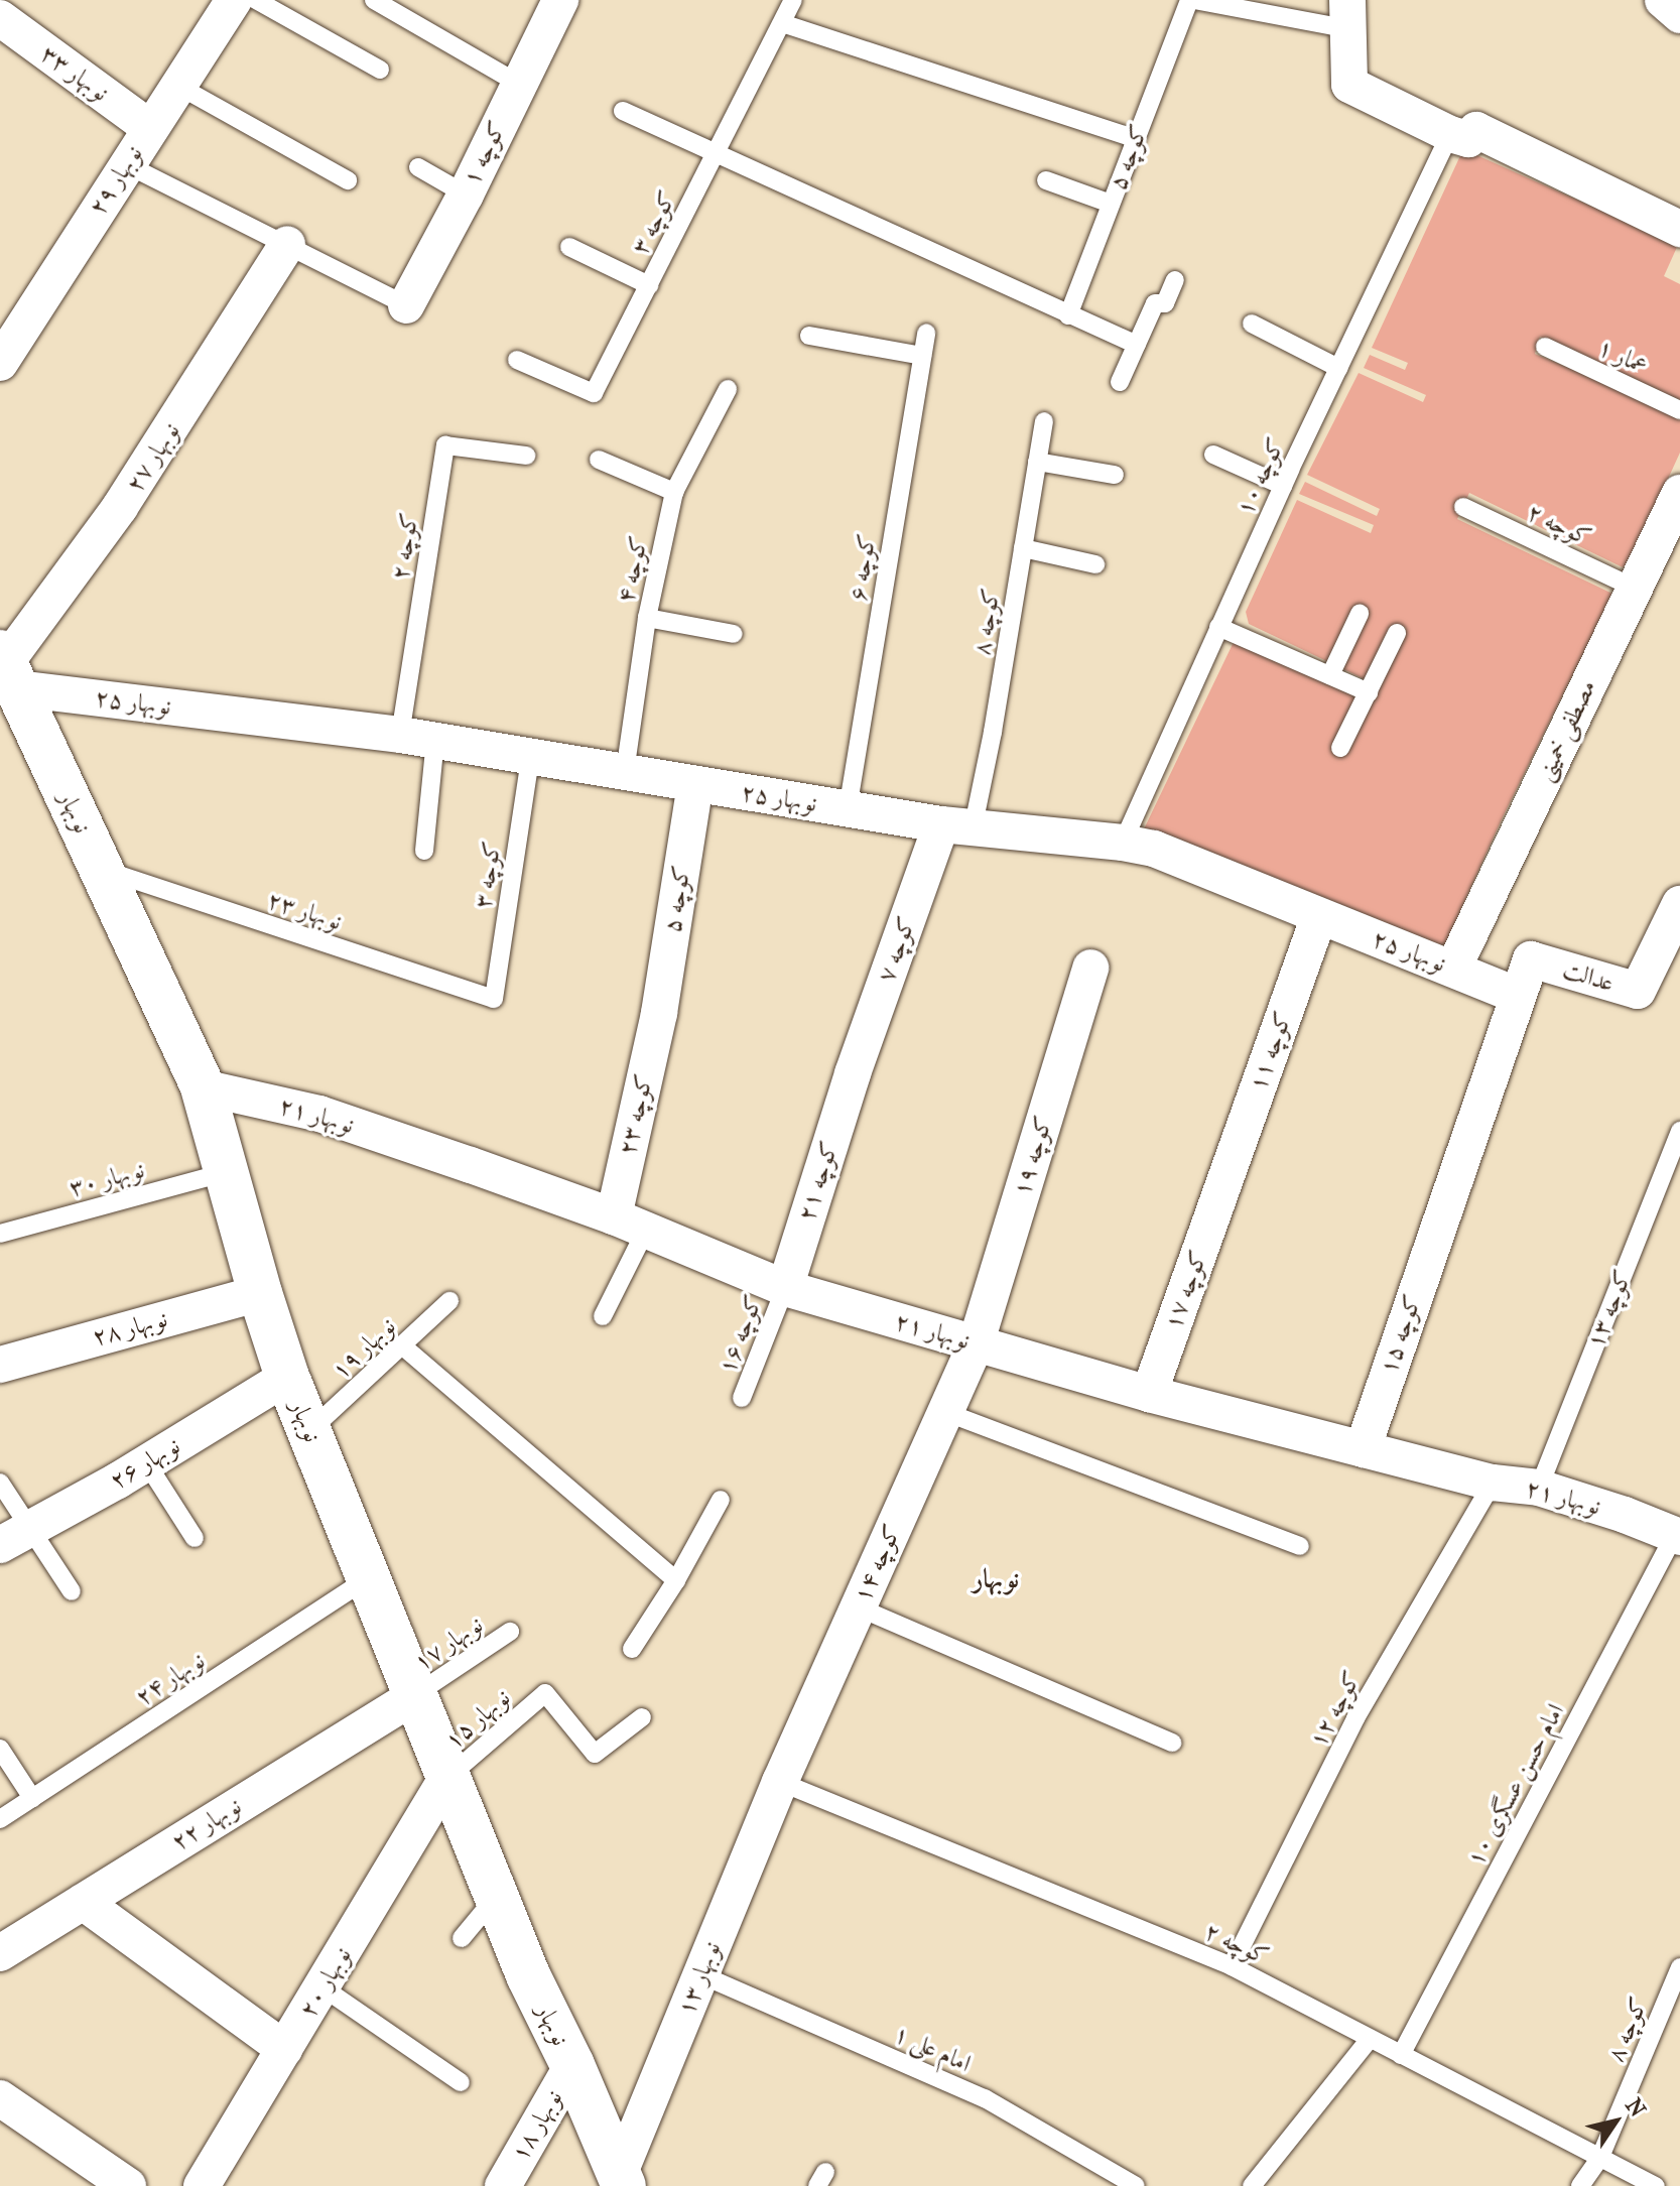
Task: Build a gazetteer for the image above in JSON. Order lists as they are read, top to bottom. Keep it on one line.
{"streets":{"street":["نوبهار ۳۳","کوچه ۱","کوچه ۵","نوبهار ۲۹","نوبهار ۲۷","نوبهار ۲۵","مصطفی خمینی","نوبهار","کوچه ۷","عدالت","کوچه ۱۱","کوچه ۲۳","نوبهار ۲۱","کوچه ۱۹","کوچه ۲۱","کوچه ۱۷","نوبهار ۲۸","کوچه ۱۵","نوبهار ۲۶","کوچه ۱۴","نوبهار ۲۲","نوبهار ۱۳","نوبهار ۲۰","نوبهار ۱۸"],"lane":["کوچه ۳","عمار ۱","کوچه ۱۰","کوچه ۲","کوچه ۶","کوچه ۴","کوچه ۸","نوبهار ۲۳","نوبهار ۳۰","کوچه ۱۳","کوچه ۱۶","نوبهار ۱۹","نوبهار ۱۷","نوبهار ۲۴","کوچه ۱۲","نوبهار ۱۵","امام حسن عسگری ۱۰","امام علی ۱"]},"crossings":[["نوبهار ۳۳","نوبهار ۲۹"],["کوچه ۵","نوبهار ۲۵"],["کوچه ۵","کوچه ۲۳"],["کوچه ۳","نوبهار ۲۵"],["کوچه ۳","نوبهار ۲۳"],["نوبهار ۲۷","نوبهار ۲۵"],["نوبهار ۲۷","نوبهار"],["کوچه ۱۰","نوبهار ۲۵"],["کوچه ۲","کوچه ۸"],["کوچه ۲","نوبهار ۲۵"],["کوچه ۲","مصطفی خمینی"],["کوچه ۲","کوچه ۱۴"],["کوچه ۲","کوچه ۱۲"],["کوچه ۲","امام حسن عسگری ۱۰"],["کوچه ۲","نوبهار ۱۳"],["کوچه ۶","نوبهار ۲۵"],["کوچه ۴","نوبهار ۲۵"],["کوچه ۸","نوبهار ۲۵"],["کوچه ۸","کوچه ۷"],["نوبهار ۲۵","مصطفی خمینی"],["نوبهار ۲۵","نوبهار"],["نوبهار ۲۵","کوچه ۷"],["نوبهار ۲۵","عدالت"],["نوبهار ۲۵","کوچه ۱۱"],["نوبهار ۲۵","کوچه ۱۵"],["نوبهار","نوبهار ۲۳"],["نوبهار","نوبهار ۲۱"],["نوبهار","نوبهار ۳۰"],["نوبهار","نوبهار ۲۸"],["نوبهار","نوبهار ۱۹"],["نوبهار","نوبهار ۲۶"],["نوبهار","نوبهار ۱۷"],["نوبهار","نوبهار ۲۴"],["نوبهار","نوبهار ۱۵"],["نوبهار","نوبهار ۲۲"],["نوبهار","نوبهار ۱۳"],["نوبهار","نوبهار ۲۰"],["نوبهار","نوبهار ۱۸"],["کوچه ۷","کوچه ۲۱"],["عدالت","کوچه ۱۵"],["کوچه ۱۱","کوچه ۱۷"],["کوچه ۲۳","نوبهار ۲۱"],["نوبهار ۲۱","کوچه ۱۹"],["نوبهار ۲۱","کوچه ۲۱"],["نوبهار ۲۱","کوچه ۱۷"],["نوبهار ۲۱","کوچه ۱۳"],["نوبهار ۲۱","کوچه ۱۶"],["نوبهار ۲۱","کوچه ۱۵"],["نوبهار ۲۱","کوچه ۱۴"],["نوبهار ۲۱","کوچه ۱۲"],["نوبهار ۲۱","امام حسن عسگری ۱۰"],["کوچه ۱۹","کوچه ۱۴"],["کوچه ۲۱","کوچه ۱۶"],["کوچه ۱۴","نوبهار ۱۳"],["نوبهار ۱۷","نوبهار ۲۲"],["نوبهار ۱۵","نوبهار ۲۰"],["نوبهار ۱۳","امام علی ۱"]],"districts":["نوبهار"],"north":"top right"}
